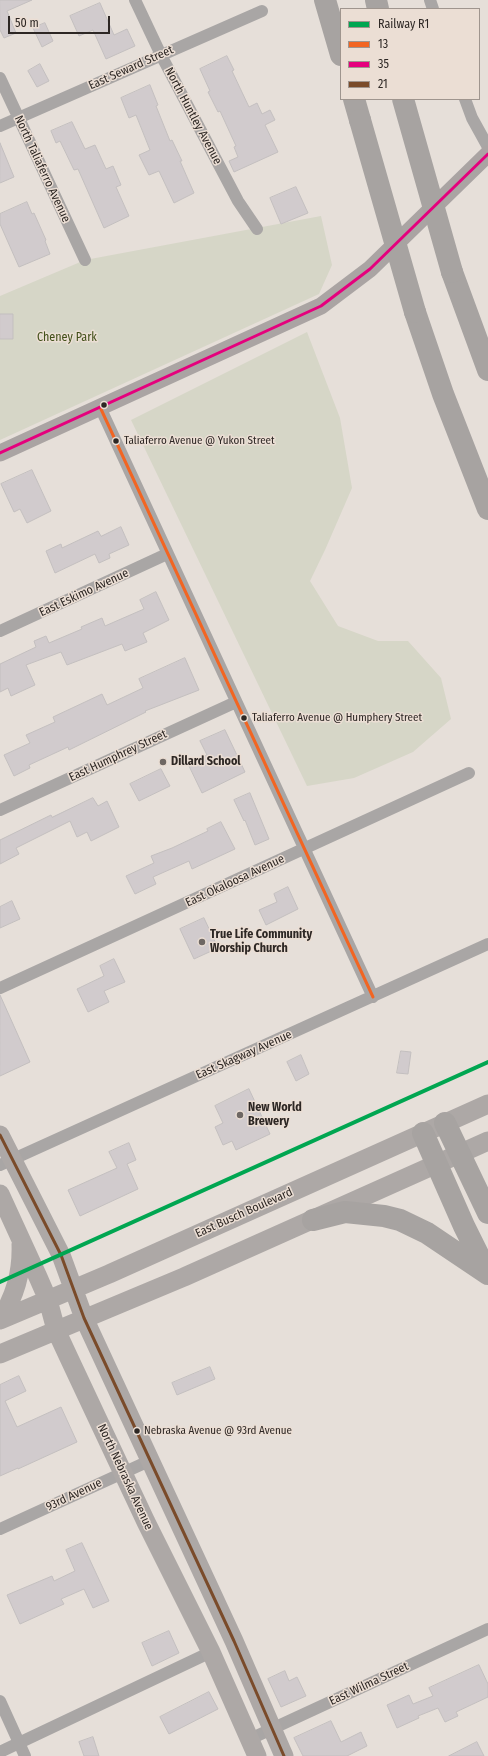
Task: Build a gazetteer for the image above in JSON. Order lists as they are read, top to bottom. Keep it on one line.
{"streets":{"main road":["East Busch Boulevard","North Nebraska Avenue"],"street":["East Seward Street","North Huntley Avenue","North Taliaferro Avenue","East Eskimo Avenue","East Humphrey Street","East Okaloosa Avenue","East Skagway Avenue","93rd Avenue","East Wilma Street"]},"crossings":[["East Seward Street","North Huntley Avenue"],["East Seward Street","North Taliaferro Avenue"],["East Busch Boulevard","North Nebraska Avenue"],["North Nebraska Avenue","93rd Avenue"],["North Nebraska Avenue","East Wilma Street"]],"parks":["Cheney Park"],"places":["Taliaferro Avenue @ Yukon Street","Taliaferro Avenue @ Humphery Street","Dillard School","True Life Community Worship Church","New World Brewery","Nebraska Avenue @ 93rd Avenue"],"lines":["transit line 35","transit line 13","rail line R1","transit line 21"],"legend":["Railway R1","13","35","21"],"scale_bar":"50 m"}
